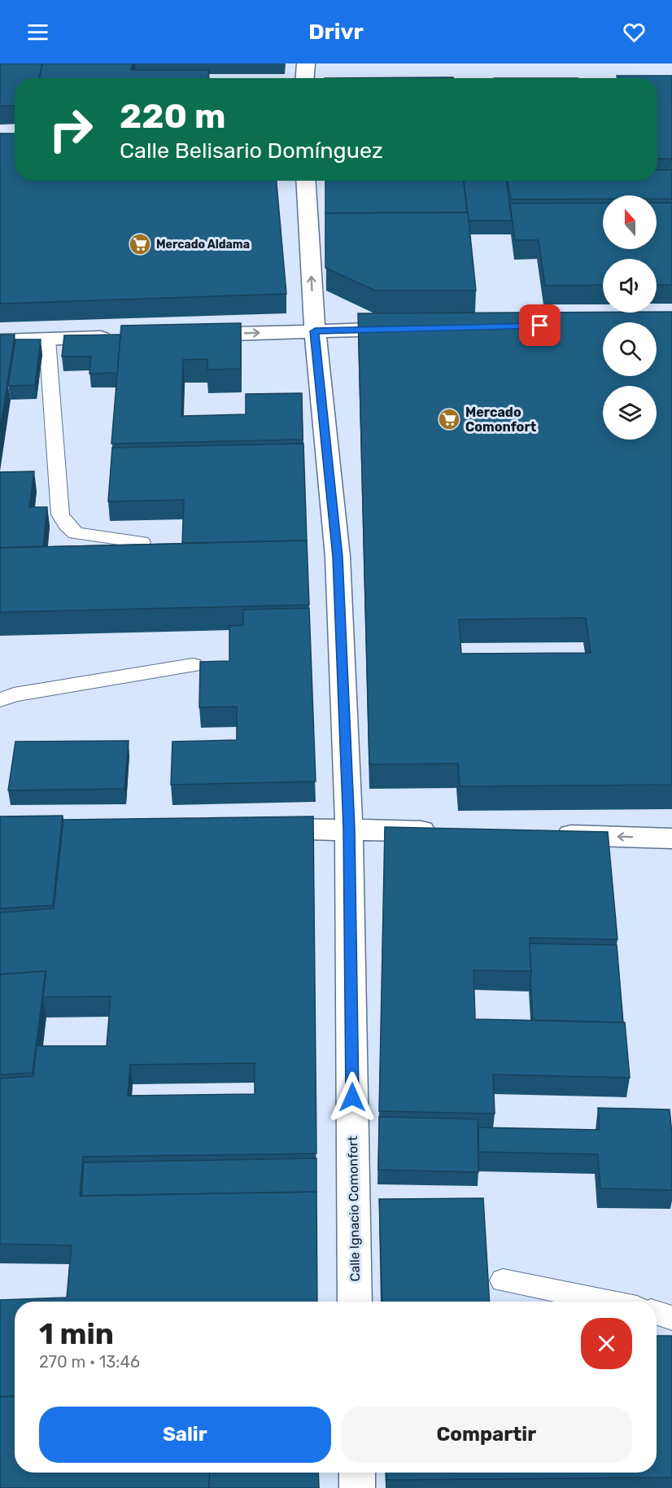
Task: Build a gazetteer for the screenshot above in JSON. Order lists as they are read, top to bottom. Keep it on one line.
{"streets":{"street":["Calle Ignacio Comonfort"]},"places":{"supermarket":["Mercado Aldama","Mercado Comonfort"]},"north":"top","page":{"header":"Drivr","turn":["220 m","Calle Belisario Domínguez"],"heading":["1 min","270 m · 13:46"],"buttons":["Salir","Compartir"]}}
